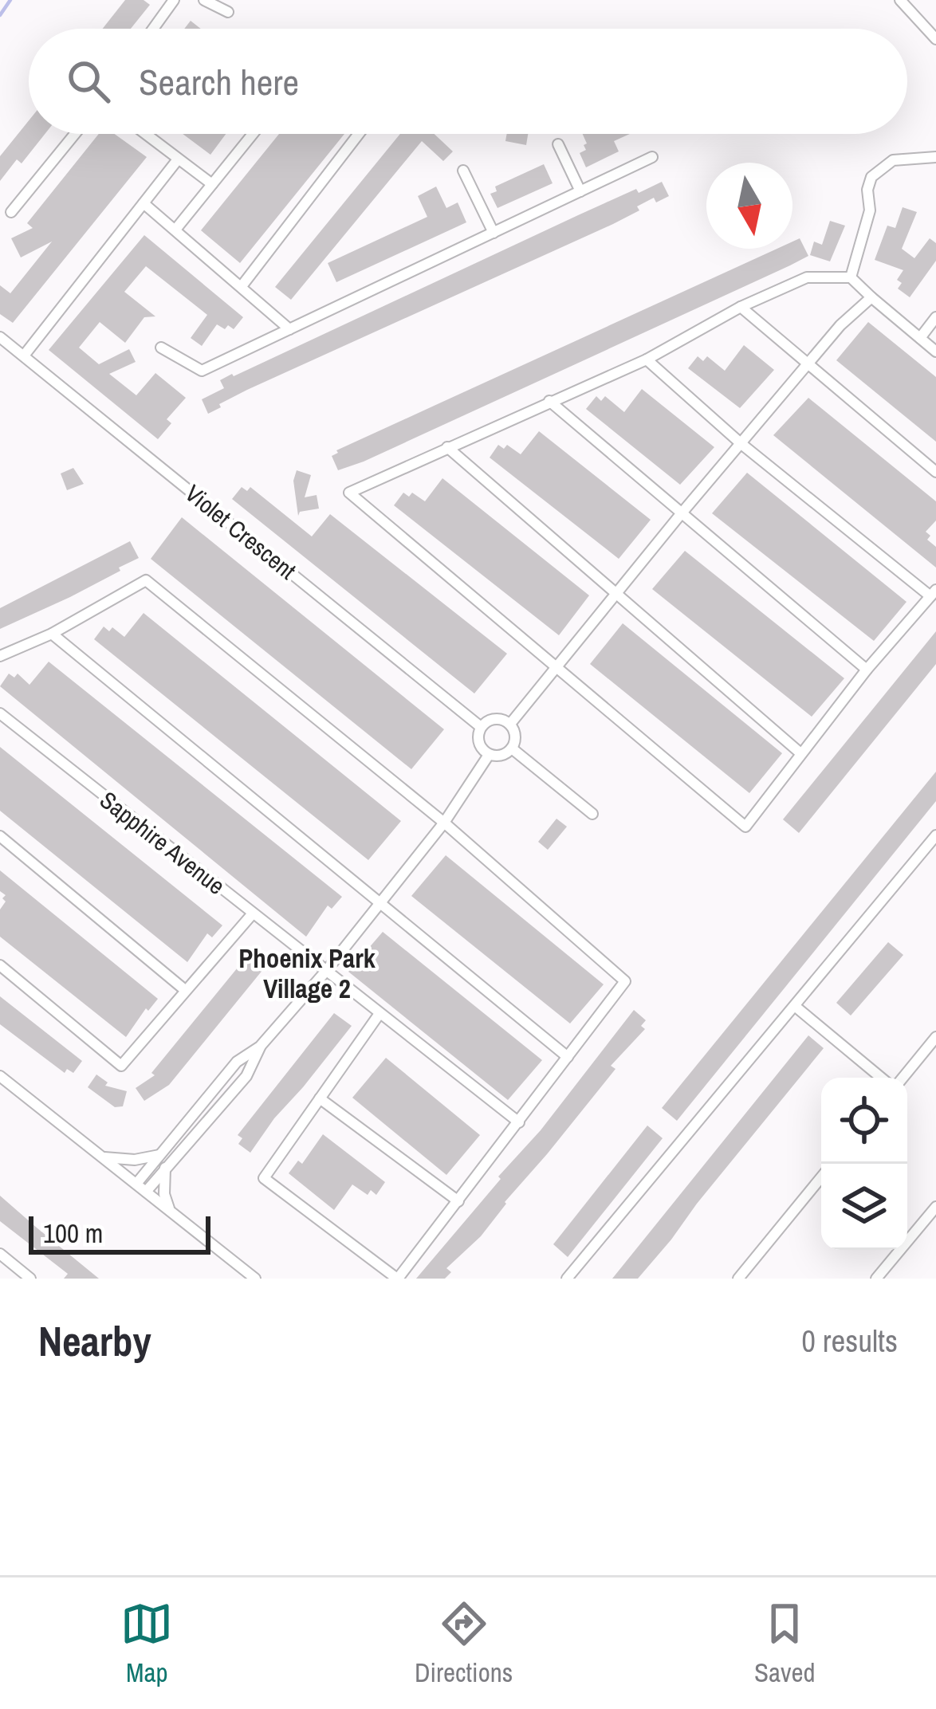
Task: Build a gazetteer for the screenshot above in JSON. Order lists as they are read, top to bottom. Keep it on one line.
{"streets":{"street":["Violet Crescent","Sapphire Avenue"]},"districts":["Phoenix Park Village 2"],"scale_bar":"100 m","north":"bottom","page":{"search":"Search here","scale":"100 m","heading":["Nearby","0 results"],"nav":["Map","Directions","Saved"]}}
